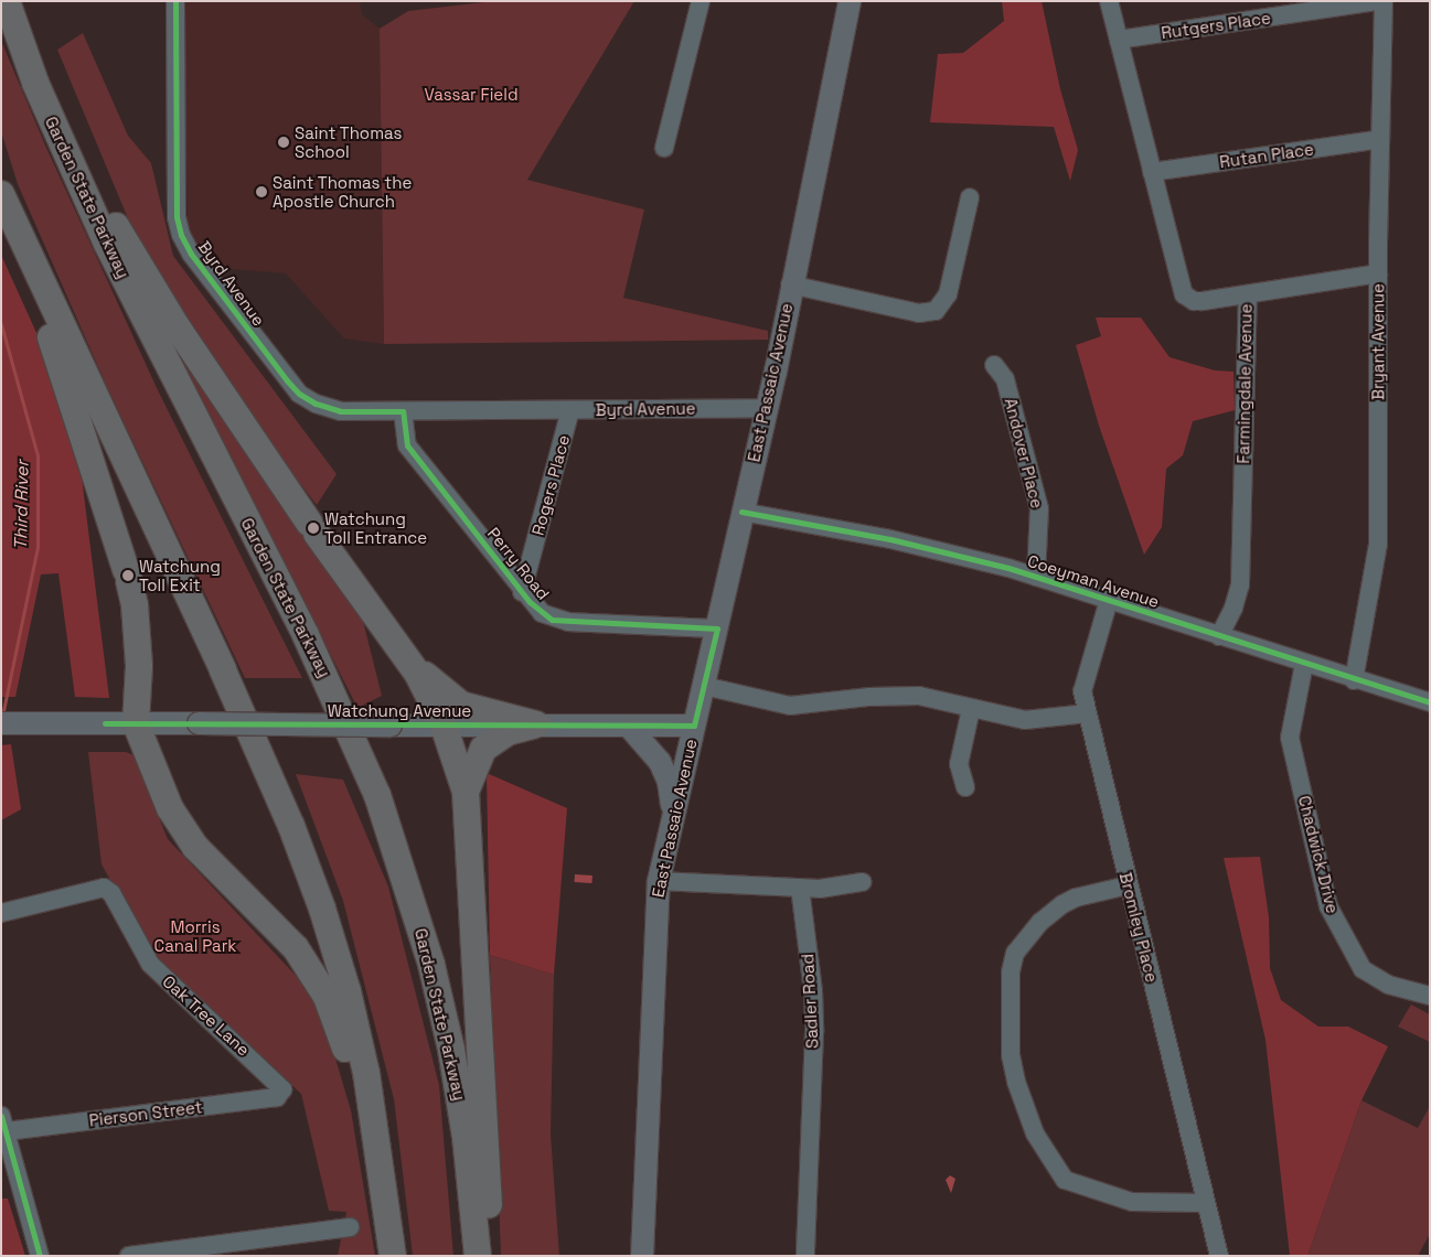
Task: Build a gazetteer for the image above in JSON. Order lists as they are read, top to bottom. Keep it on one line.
{"streets":{"highway":["Garden State Parkway"],"main road":["East Passaic Avenue","Watchung Avenue"],"street":["Rutgers Place","Rutan Place","Byrd Avenue","Bryant Avenue","Farmingdale Avenue","Andover Place","Rogers Place","Perry Road","Coeyman Avenue","Chadwick Drive","Bromley Place","Sadler Road","Oak Tree Lane","Pierson Street"]},"crossings":[["Rutgers Place","Farmingdale Avenue"],["Rutan Place","Bryant Avenue"],["Rutan Place","Farmingdale Avenue"],["Byrd Avenue","East Passaic Avenue"],["Byrd Avenue","Rogers Place"],["Byrd Avenue","Perry Road"],["Bryant Avenue","Coeyman Avenue"],["East Passaic Avenue","Perry Road"],["East Passaic Avenue","Coeyman Avenue"],["East Passaic Avenue","Watchung Avenue"],["Farmingdale Avenue","Coeyman Avenue"],["Andover Place","Coeyman Avenue"],["Rogers Place","Perry Road"],["Coeyman Avenue","Chadwick Drive"],["Coeyman Avenue","Bromley Place"],["Oak Tree Lane","Pierson Street"]],"water":["Third River"],"parks":["Vassar Field","Morris Canal Park"],"places":["Saint Thomas School","Saint Thomas the Apostle Church","Watchung Toll Entrance","Watchung Toll Exit"]}
